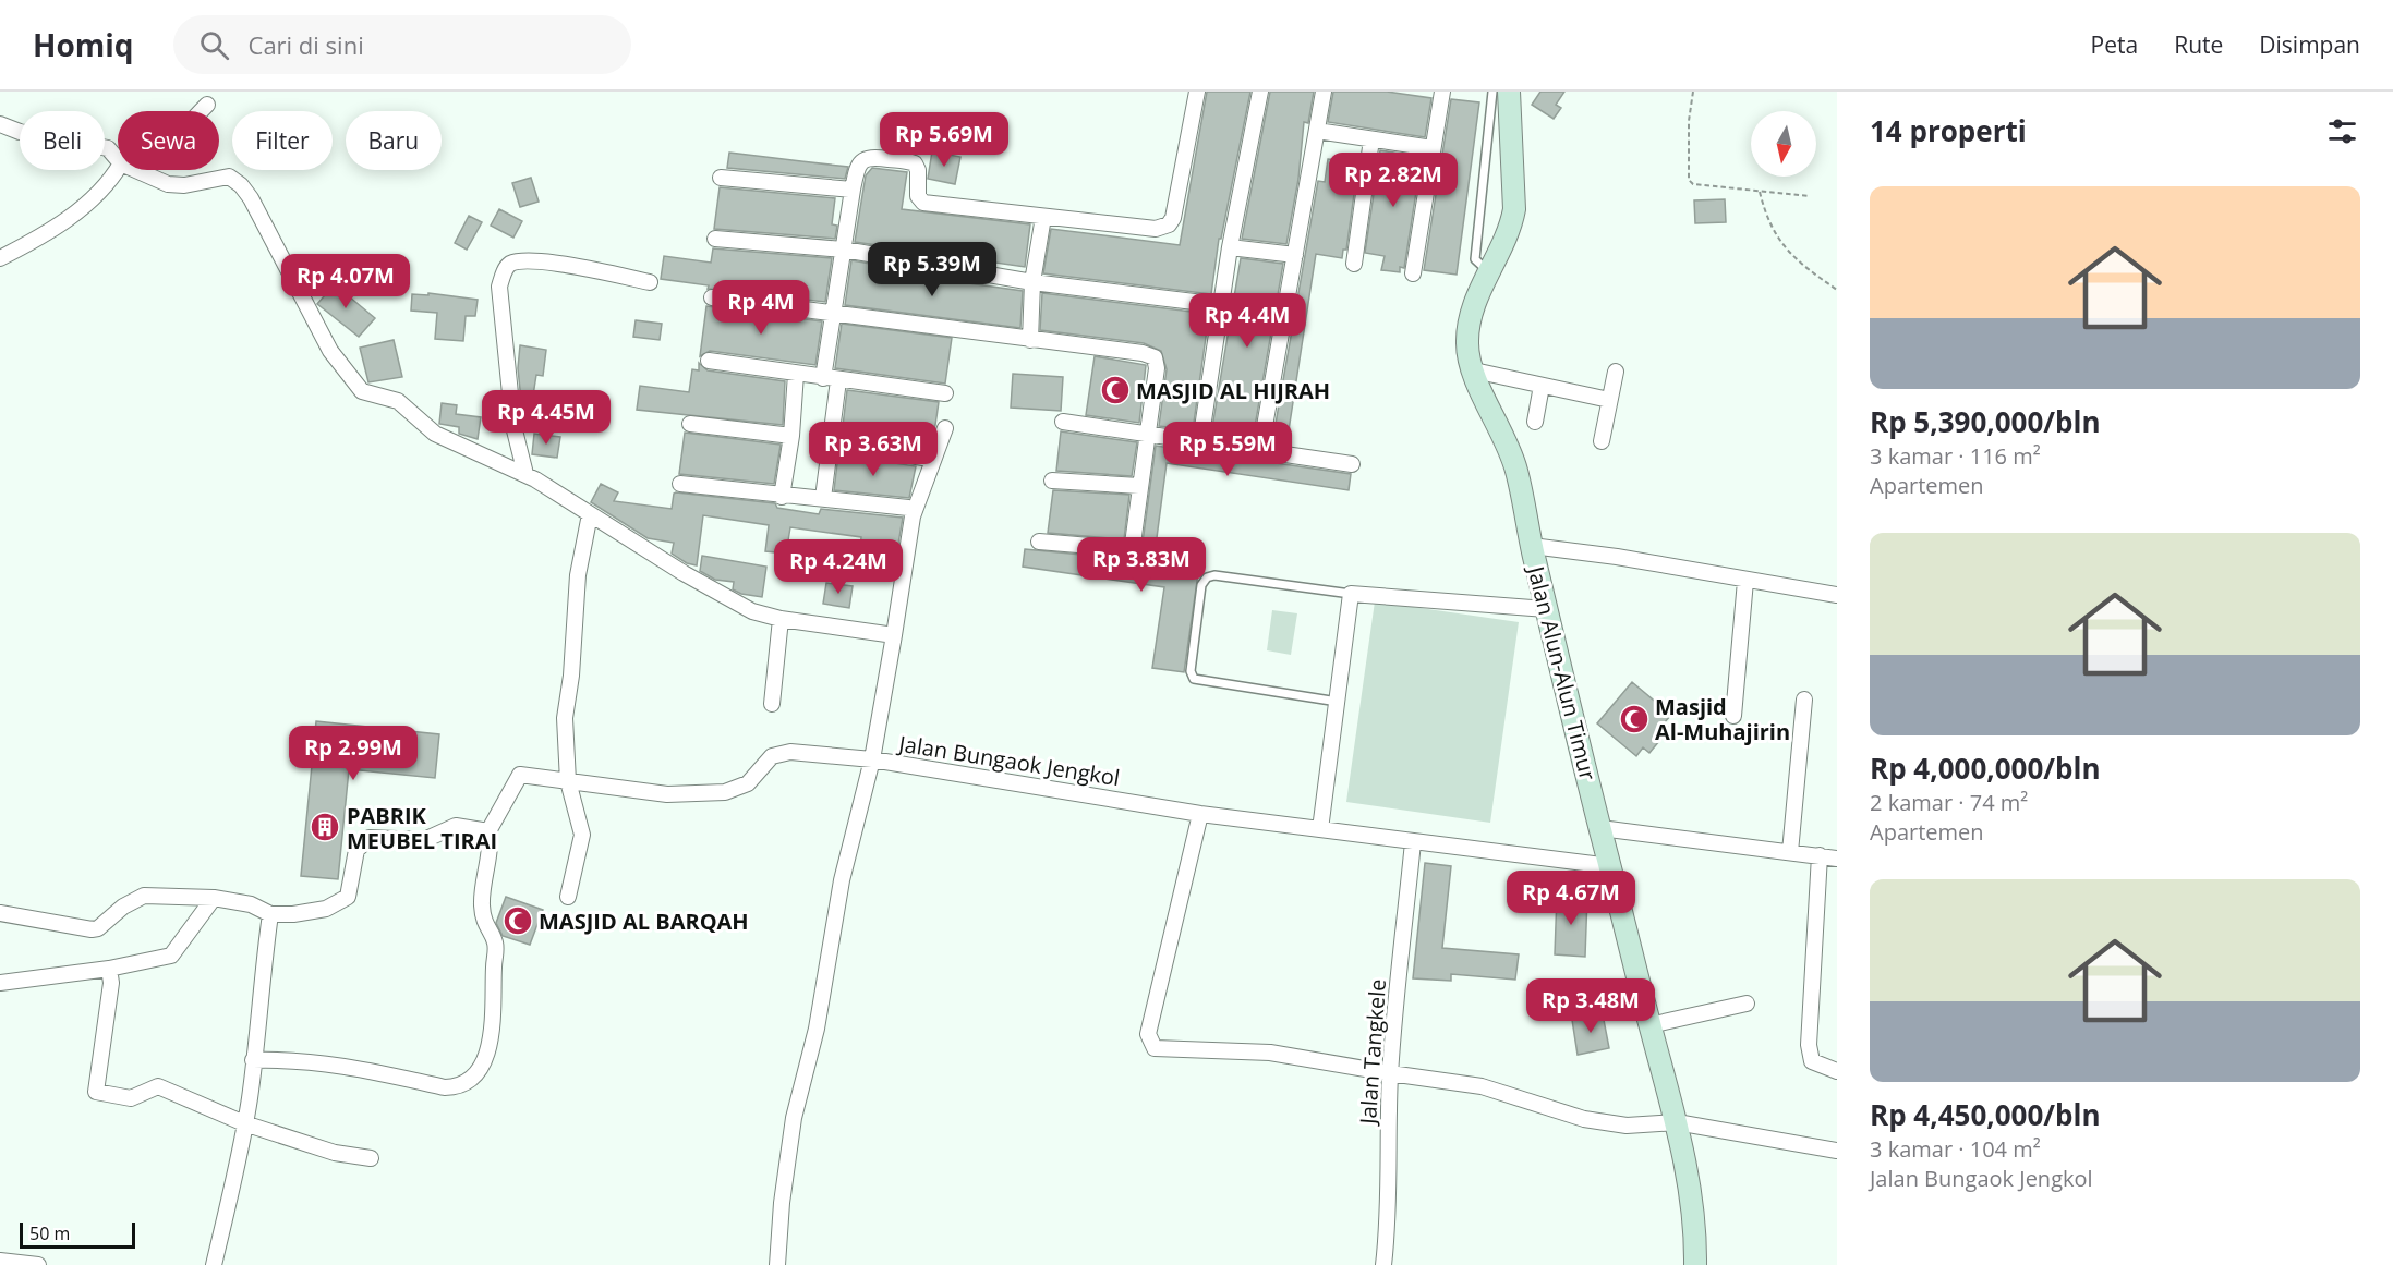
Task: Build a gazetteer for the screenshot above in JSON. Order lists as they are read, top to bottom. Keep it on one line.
{"streets":{"street":["Jalan Alun-Alun Timur","Jalan Bungaok Jengkol","Jalan Tangkele"]},"crossings":[["Jalan Alun-Alun Timur","Jalan Bungaok Jengkol"],["Jalan Bungaok Jengkol","Jalan Tangkele"]],"places":{"mosque":["MASJID AL HIJRAH","Masjid Al-Muhajirin","MASJID AL BARQAH"],"building":["PABRIK MEUBEL TIRAI"]},"scale_bar":"50 m","north":"bottom","page":{"header":"Homiq","search":"Cari di sini","nav":["Peta","Rute","Disimpan"],"heading":"14 properti","chip":["Beli","Sewa","Filter","Baru"],"price":["Rp 5.69M","Rp 2.82M","Rp 5.39M","Rp 4.07M","Rp 4M","Rp 4.4M","Rp 4.45M","Rp 3.63M","Rp 5.59M","Rp 3.83M","Rp 4.24M","Rp 2.99M","Rp 4.67M","Rp 3.48M"],"list":[{"name":"Rp 5,390,000/bln","note":"3 kamar · 116 m² · Apartemen"},{"name":"Rp 4,000,000/bln","note":"2 kamar · 74 m² · Apartemen"},{"name":"Rp 4,450,000/bln","note":"3 kamar · 104 m² · Jalan Bungaok Jengkol"}],"scale":"50 m"}}
